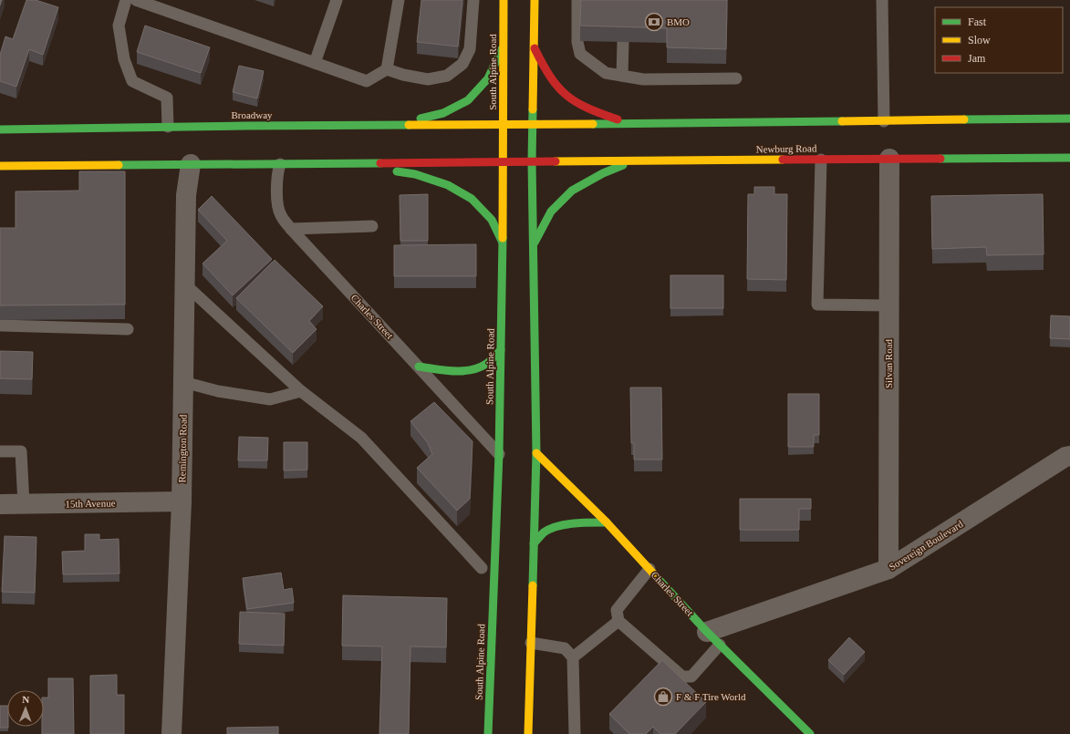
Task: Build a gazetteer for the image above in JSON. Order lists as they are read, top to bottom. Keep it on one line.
{"streets":{"main road":["South Alpine Road","Broadway","Newburg Road","Charles Street"],"street":["Silvan Road","Remington Road","15th Avenue","Sovereign Boulevard"]},"crossings":[["South Alpine Road","Broadway"],["South Alpine Road","Newburg Road"],["South Alpine Road","Charles Street"],["Newburg Road","Silvan Road"],["Charles Street","Sovereign Boulevard"],["Silvan Road","Sovereign Boulevard"],["Remington Road","15th Avenue"]],"places":{"bank":["BMO"],"shop":["F & F Tire World"]},"legend":["Fast","Slow","Jam"],"north":"top"}
